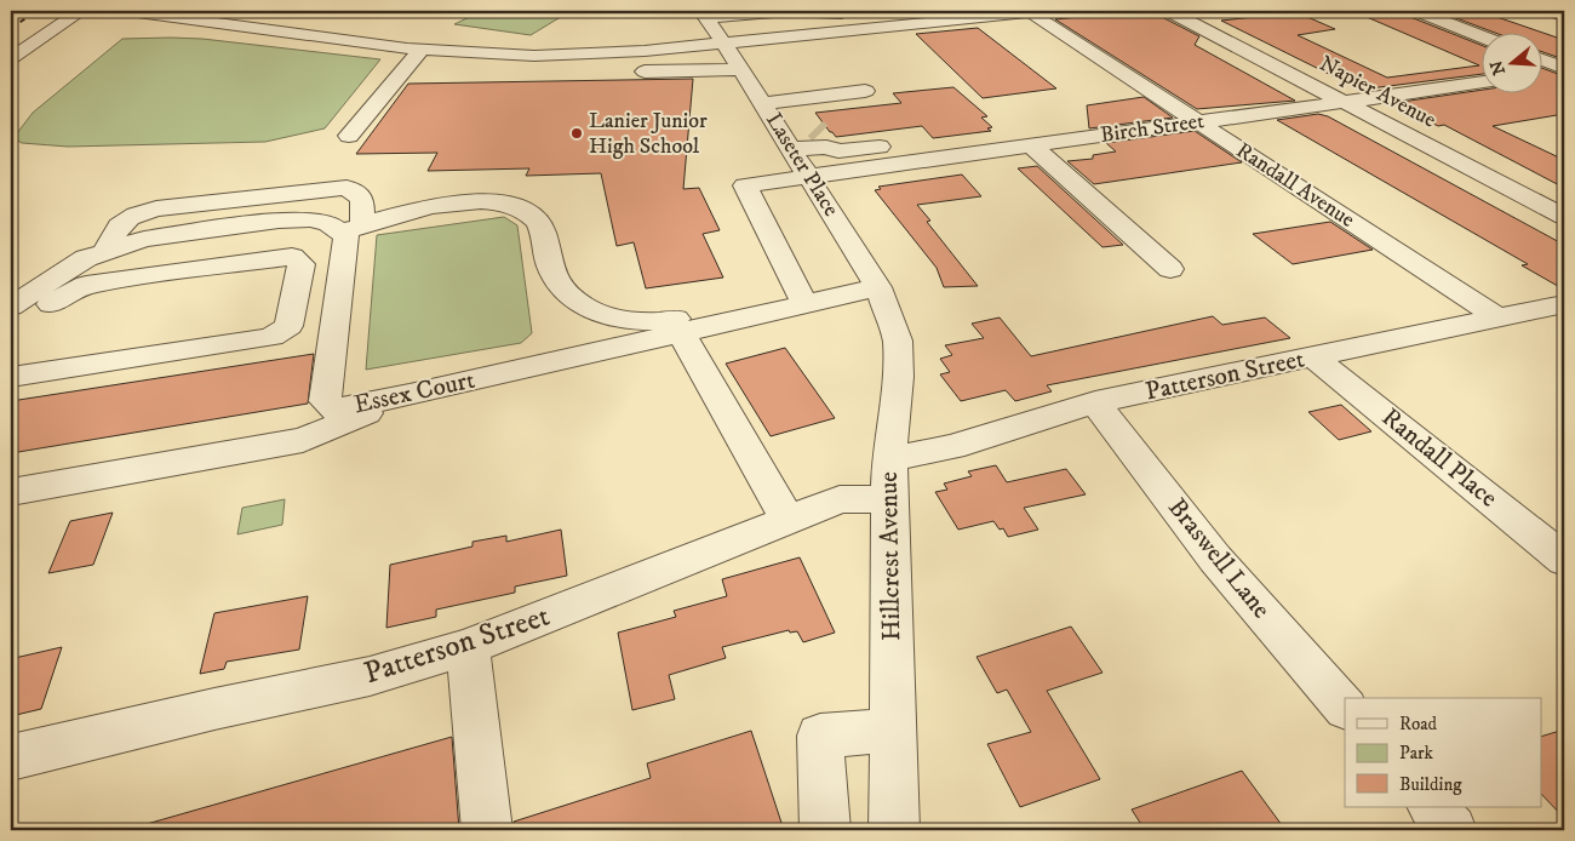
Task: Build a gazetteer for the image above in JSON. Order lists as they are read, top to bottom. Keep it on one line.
{"streets":{"street":["Napier Avenue","Birch Street","Laseter Place","Randall Avenue","Patterson Street","Essex Court","Randall Place","Hillcrest Avenue","Braswell Lane"]},"crossings":[["Napier Avenue","Birch Street"],["Birch Street","Laseter Place"],["Birch Street","Randall Avenue"],["Laseter Place","Essex Court"],["Laseter Place","Hillcrest Avenue"],["Randall Avenue","Patterson Street"],["Patterson Street","Randall Place"],["Patterson Street","Hillcrest Avenue"],["Patterson Street","Braswell Lane"],["Essex Court","Hillcrest Avenue"]],"places":["Lanier Junior High School"],"legend":["Road","Park","Building"],"north":"left"}
